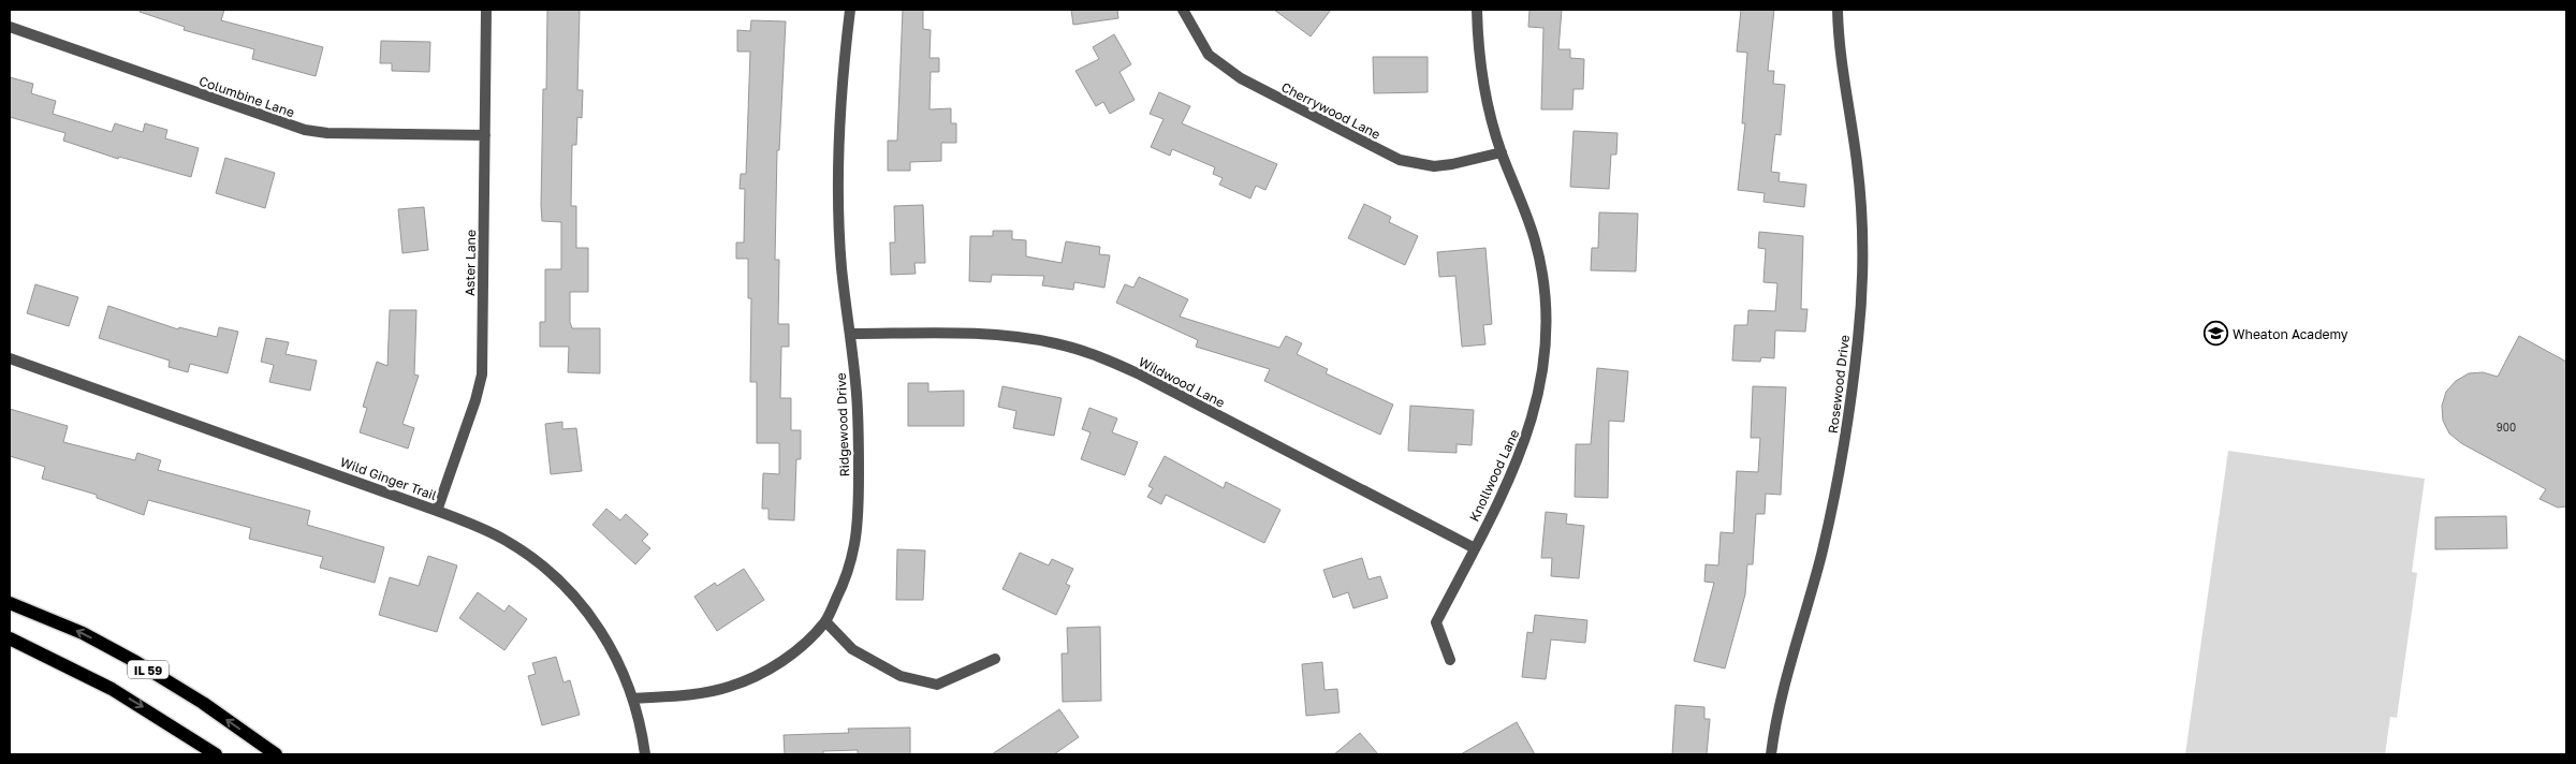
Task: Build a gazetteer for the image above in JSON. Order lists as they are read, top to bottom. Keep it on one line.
{"streets":{"main road":["IL 59"],"street":["Columbine Lane","Cherrywood Lane","Aster Lane","Wildwood Lane","Rosewood Drive","Ridgewood Drive","Knollwood Lane","Wild Ginger Trail"]},"crossings":[["Columbine Lane","Aster Lane"],["Cherrywood Lane","Knollwood Lane"],["Aster Lane","Wild Ginger Trail"],["Wildwood Lane","Ridgewood Drive"],["Wildwood Lane","Knollwood Lane"],["Ridgewood Drive","Wild Ginger Trail"]],"places":{"school or university":["Wheaton Academy"]},"house_numbers":["900"]}
